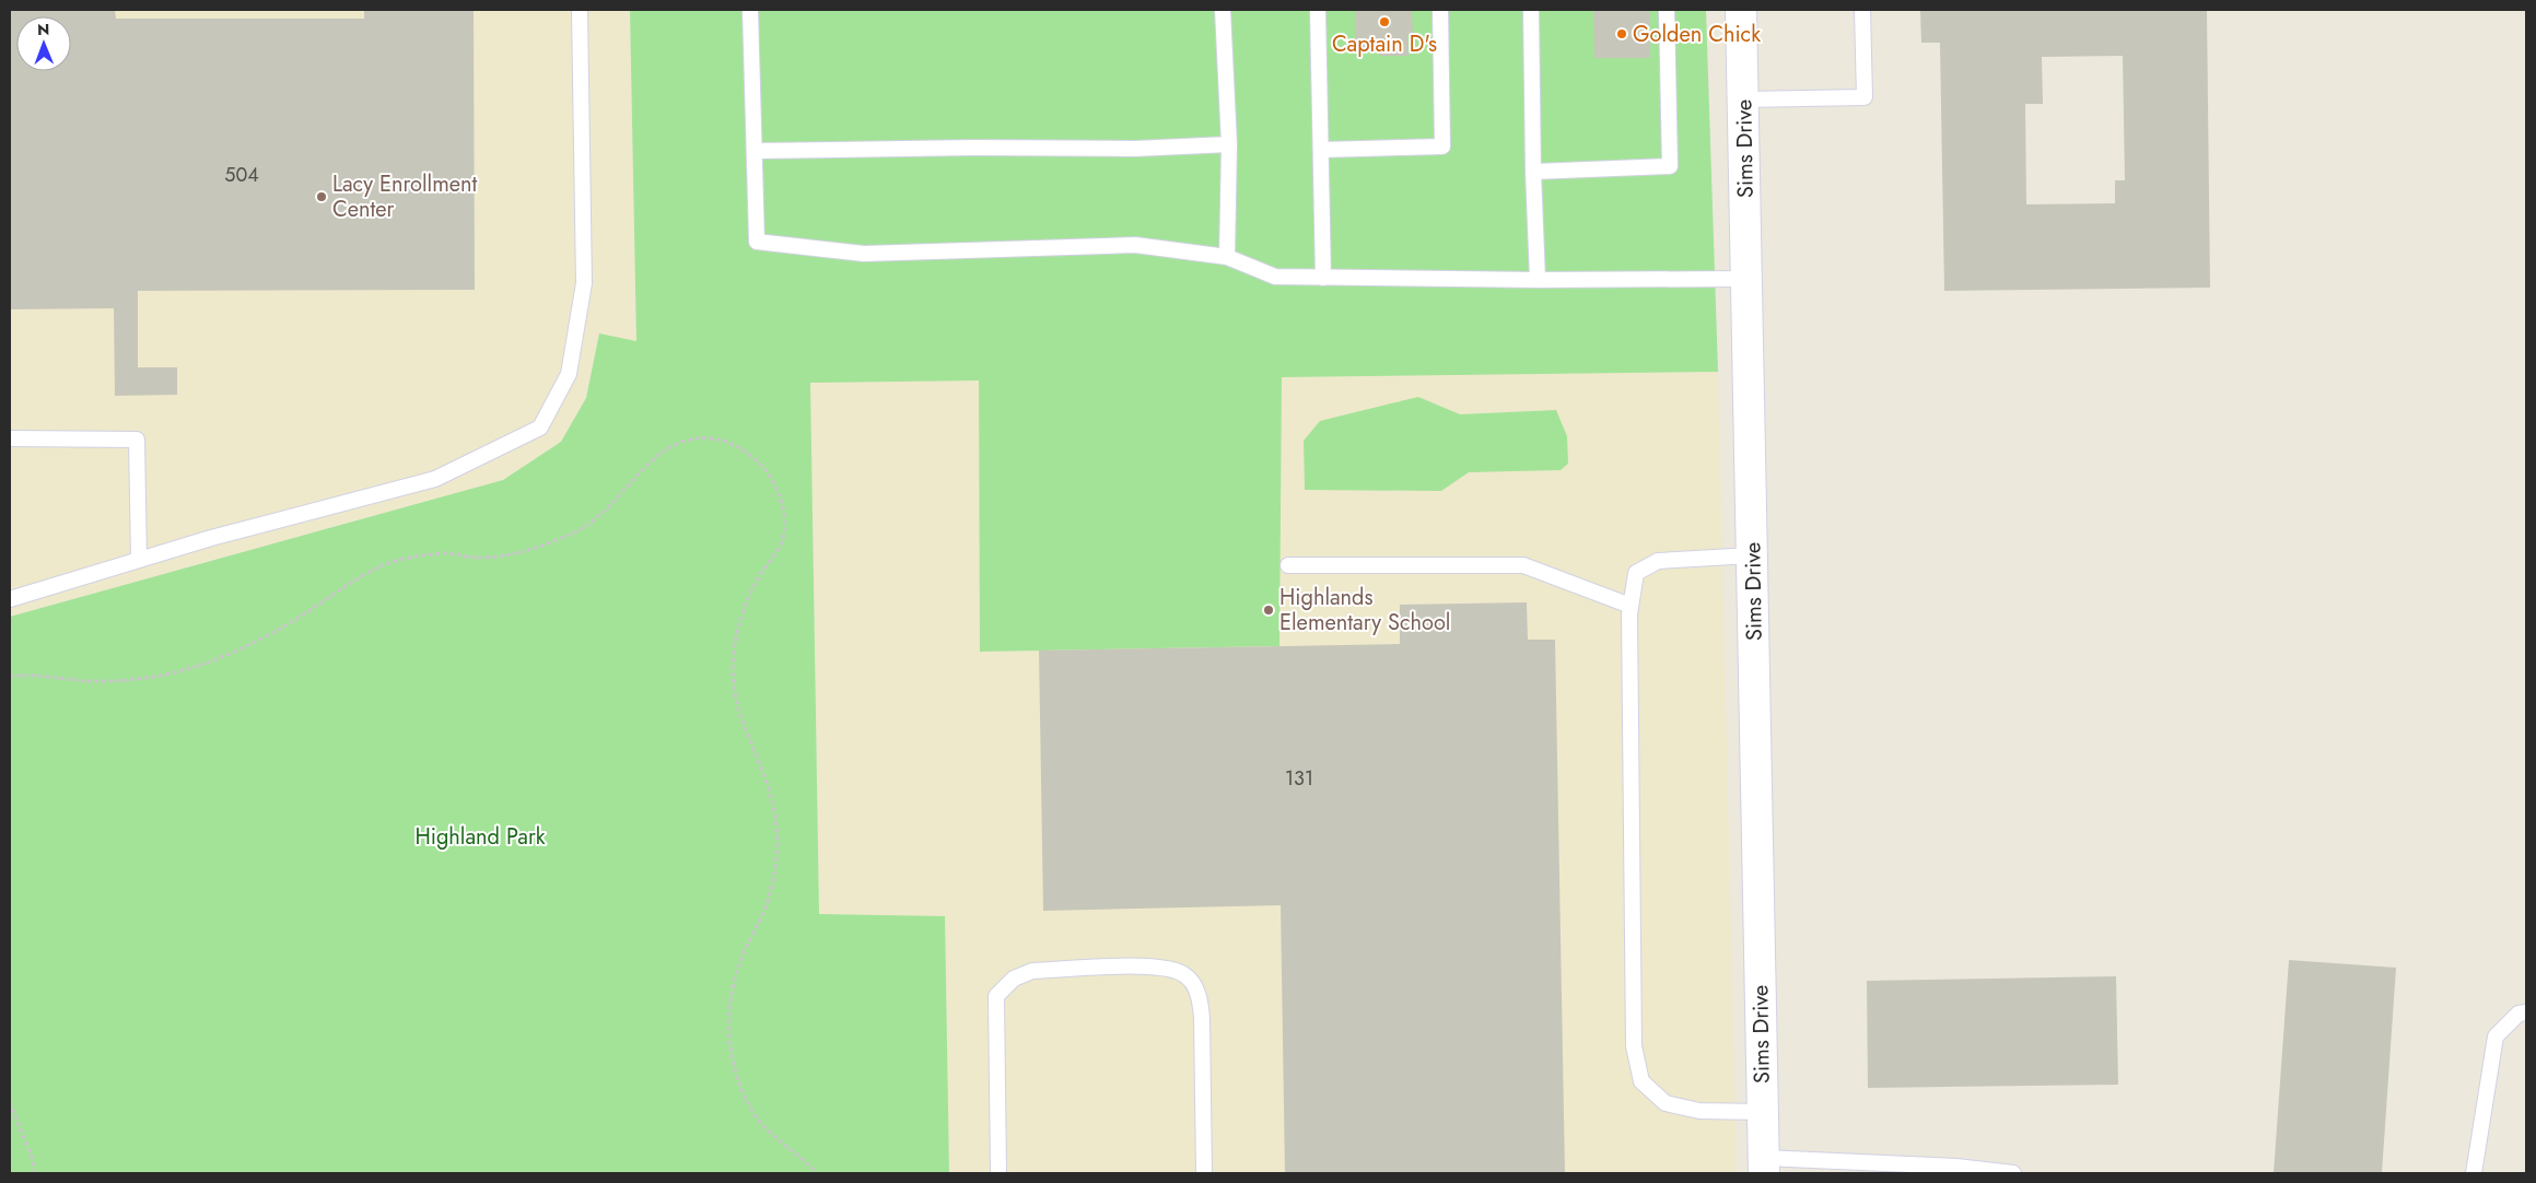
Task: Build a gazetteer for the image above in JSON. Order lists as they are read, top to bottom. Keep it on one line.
{"streets":{"street":["Sims Drive"]},"parks":["Highland Park"],"places":["Captain D's","Golden Chick","Lacy Enrollment Center","Highlands Elementary School"],"house_numbers":["504","131"],"north":"top"}
